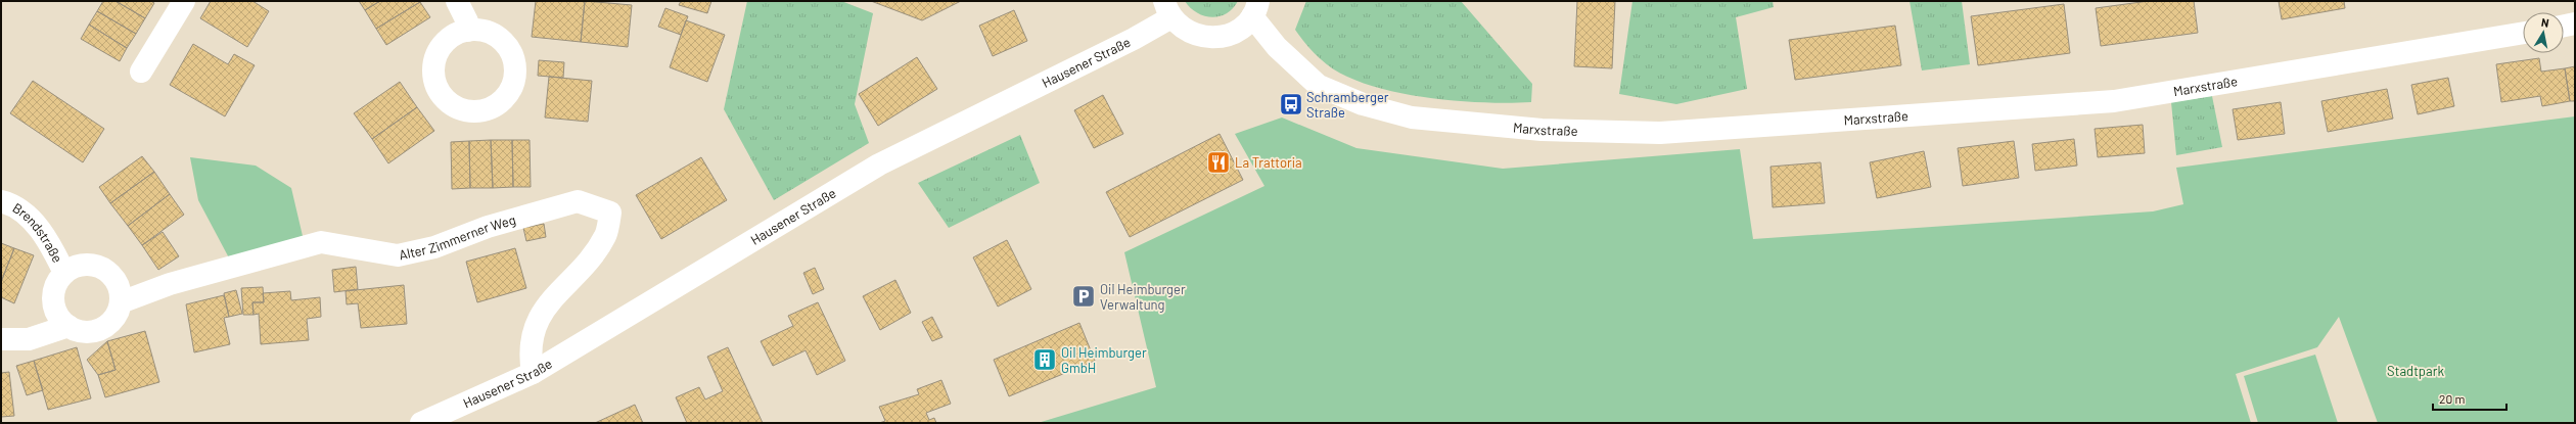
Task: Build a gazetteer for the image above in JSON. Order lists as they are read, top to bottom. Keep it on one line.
{"streets":{"main road":["Hausener Straße","Marxstraße","Brendstraße","Alter Zimmerner Weg"]},"crossings":[["Hausener Straße","Alter Zimmerner Weg"],["Brendstraße","Alter Zimmerner Weg"]],"parks":["Stadtpark"],"places":{"bus stop":["Schramberger Straße"],"restaurant":["La Trattoria"],"parking":["Oil Heimburger Verwaltung"],"building":["Oil Heimburger GmbH"]},"scale_bar":"20 m","north":"top"}
